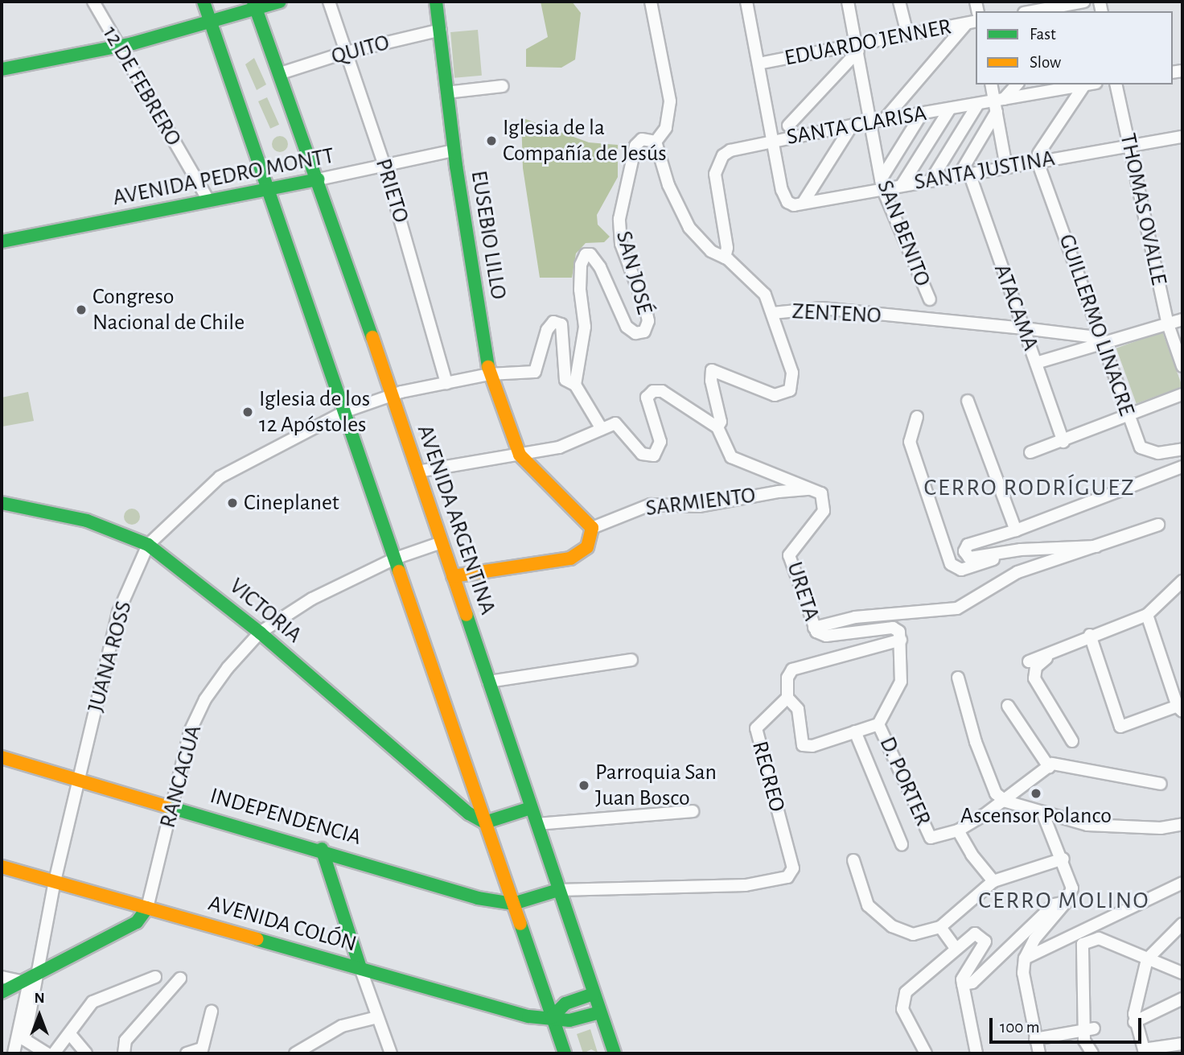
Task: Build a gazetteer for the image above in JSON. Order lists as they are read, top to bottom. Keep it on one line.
{"streets":{"main road":["AVENIDA PEDRO MONTT","EUSEBIO LILLO","AVENIDA ARGENTINA","VICTORIA","INDEPENDENCIA","AVENIDA COLÓN"],"street":["EDUARDO JENNER","QUITO","12 DE FEBRERO","SANTA CLARISA","SANTA JUSTINA","PRIETO","THOMAS OVALLE","SAN BENITO","SAN JOSÉ","ATACAMA","ZENTENO","GUILLERMO LINACRE","SARMIENTO","URETA","JUANA ROSS","RANCAGUA","RECREO","D. PORTER"]},"crossings":[["EDUARDO JENNER","SAN BENITO"],["QUITO","PRIETO"],["QUITO","EUSEBIO LILLO"],["QUITO","AVENIDA ARGENTINA"],["12 DE FEBRERO","AVENIDA PEDRO MONTT"],["SANTA CLARISA","SANTA JUSTINA"],["SANTA CLARISA","SAN BENITO"],["SANTA JUSTINA","THOMAS OVALLE"],["SANTA JUSTINA","SAN BENITO"],["SANTA JUSTINA","ATACAMA"],["SANTA JUSTINA","GUILLERMO LINACRE"],["AVENIDA PEDRO MONTT","PRIETO"],["AVENIDA PEDRO MONTT","EUSEBIO LILLO"],["AVENIDA PEDRO MONTT","AVENIDA ARGENTINA"],["ATACAMA","ZENTENO"],["ZENTENO","GUILLERMO LINACRE"],["SARMIENTO","URETA"],["AVENIDA ARGENTINA","RANCAGUA"],["AVENIDA ARGENTINA","RECREO"],["AVENIDA ARGENTINA","INDEPENDENCIA"],["AVENIDA ARGENTINA","AVENIDA COLÓN"],["VICTORIA","JUANA ROSS"],["VICTORIA","RANCAGUA"],["JUANA ROSS","INDEPENDENCIA"],["JUANA ROSS","AVENIDA COLÓN"],["RANCAGUA","INDEPENDENCIA"],["RANCAGUA","AVENIDA COLÓN"],["RECREO","INDEPENDENCIA"]],"districts":["CERRO RODRÍGUEZ","CERRO MOLINO"],"places":["Iglesia de la Compañía de Jesús","Congreso Nacional de Chile","Iglesia de los 12 Apóstoles","Cineplanet","Parroquia San Juan Bosco","Ascensor Polanco"],"legend":["Fast","Slow"],"scale_bar":"100 m","north":"top"}
